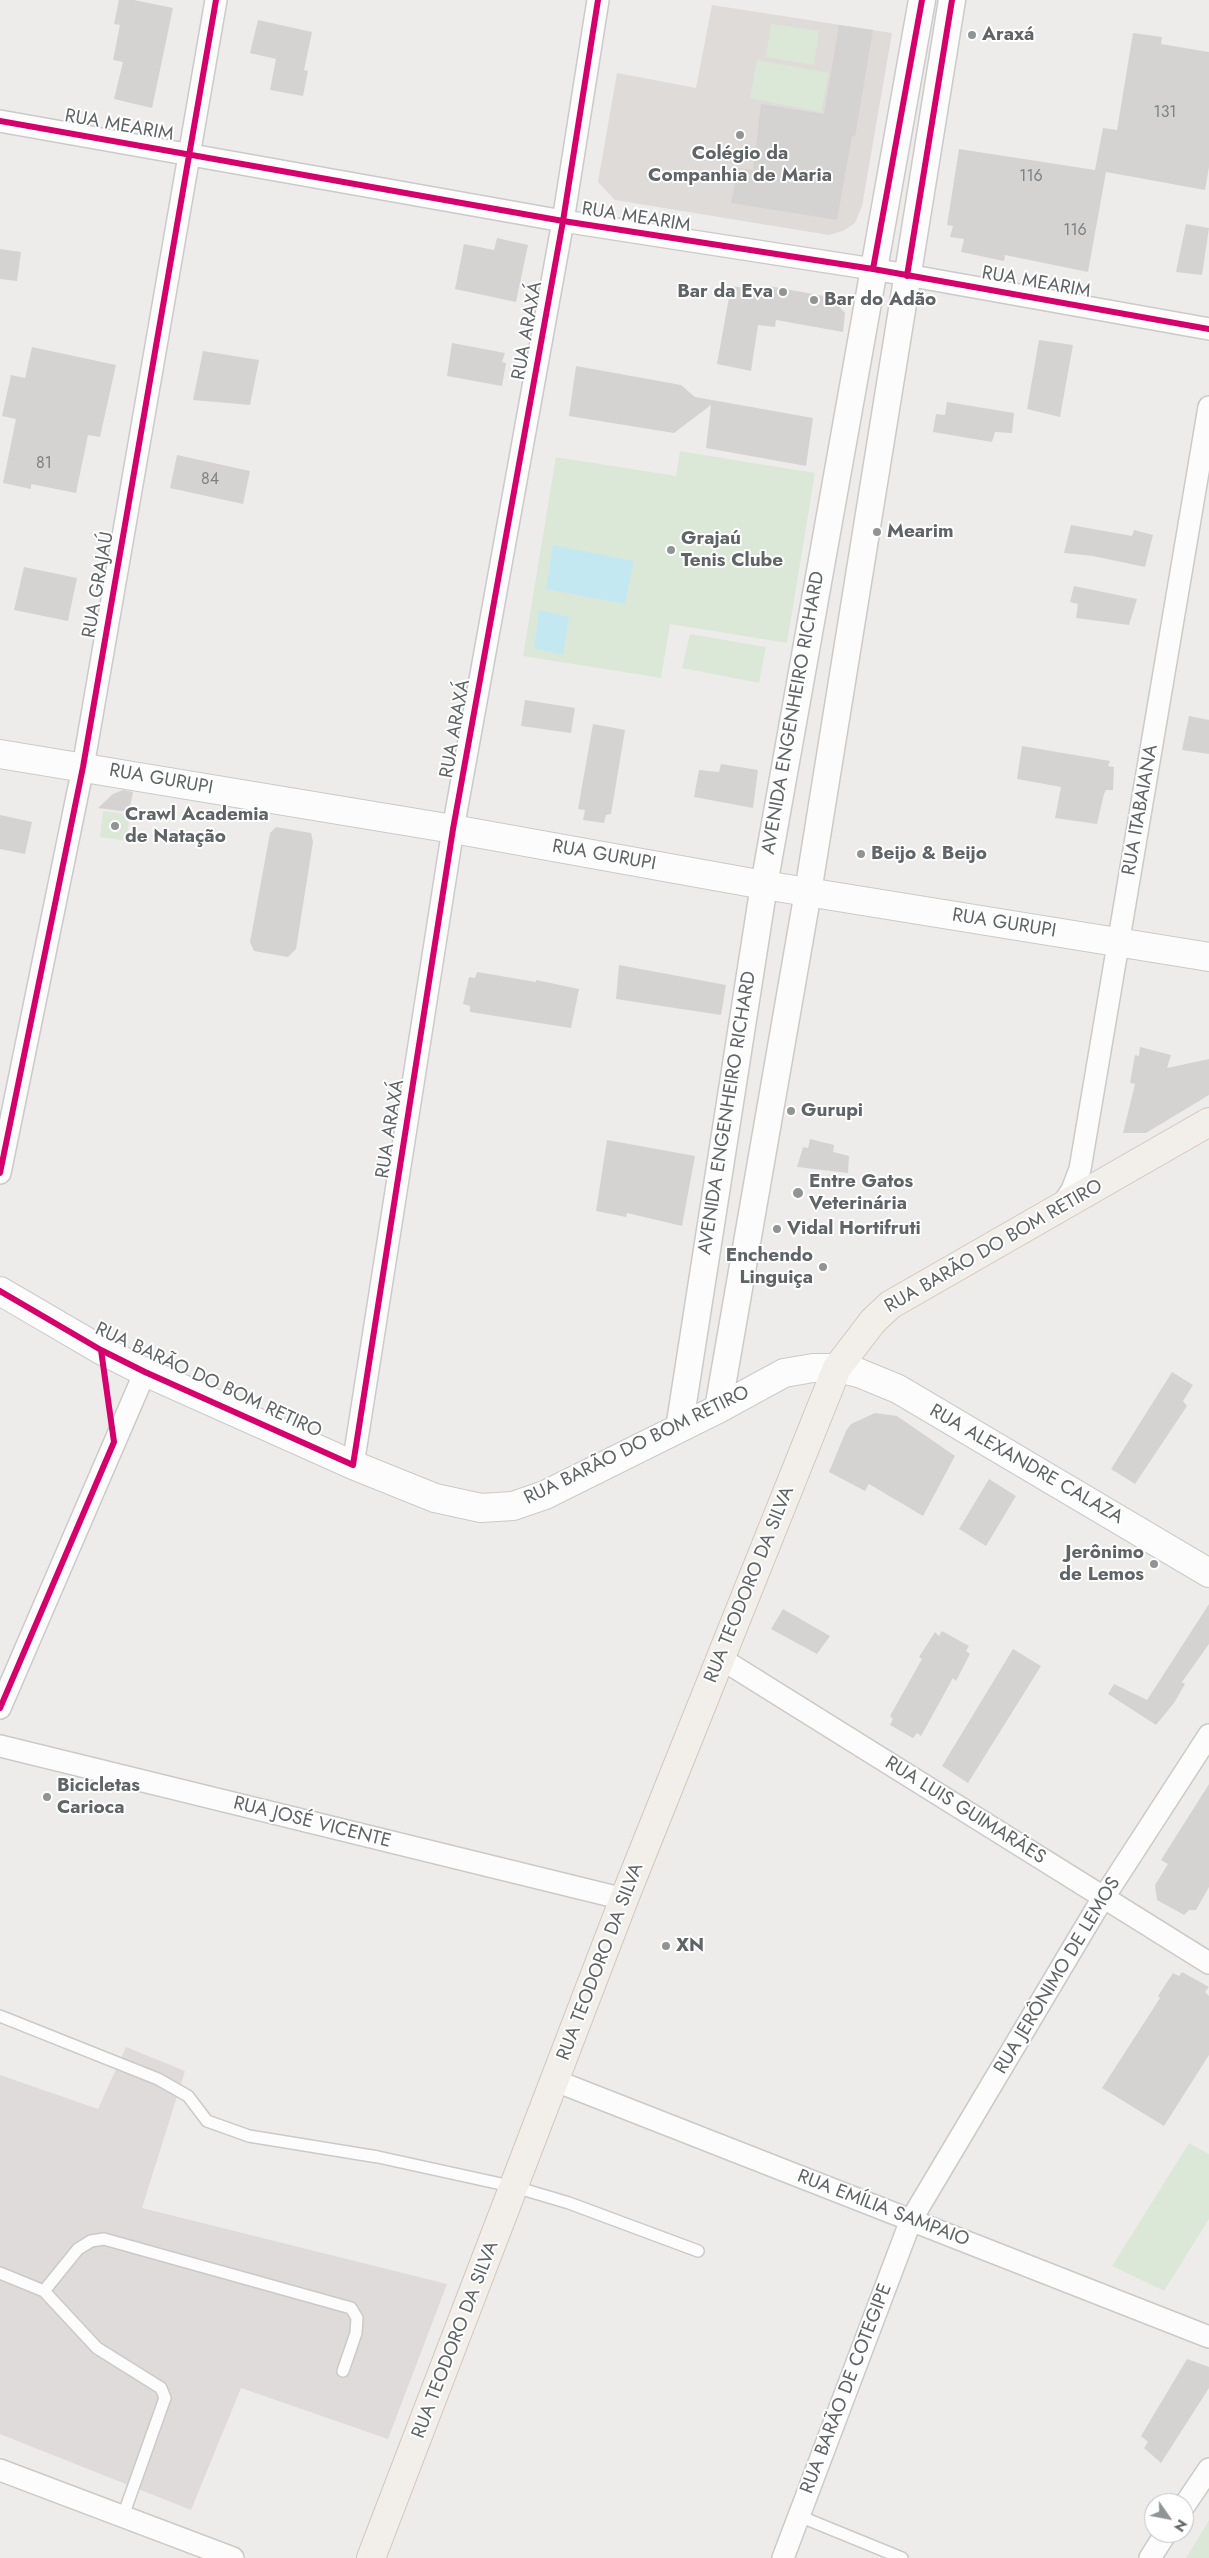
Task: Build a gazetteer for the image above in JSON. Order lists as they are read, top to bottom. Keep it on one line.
{"streets":{"main road":["RUA GURUPI","RUA BARÃO DO BOM RETIRO","RUA ALEXANDRE CALAZA","RUA TEODORO DA SILVA"],"street":["RUA MEARIM","RUA ARAXÁ","RUA GRAJAÚ","AVENIDA ENGENHEIRO RICHARD","RUA ITABAIANA","RUA LUIS GUIMARÃES","RUA JOSÉ VICENTE","RUA JERÔNIMO DE LEMOS","RUA EMÍLIA SAMPAIO","RUA BARÃO DE COTEGIPE"]},"crossings":[["RUA MEARIM","RUA ARAXÁ"],["RUA MEARIM","RUA GRAJAÚ"],["RUA MEARIM","AVENIDA ENGENHEIRO RICHARD"],["RUA ARAXÁ","RUA GURUPI"],["RUA ARAXÁ","RUA BARÃO DO BOM RETIRO"],["RUA GRAJAÚ","RUA GURUPI"],["AVENIDA ENGENHEIRO RICHARD","RUA GURUPI"],["AVENIDA ENGENHEIRO RICHARD","RUA BARÃO DO BOM RETIRO"],["RUA GURUPI","RUA ITABAIANA"],["RUA ITABAIANA","RUA BARÃO DO BOM RETIRO"],["RUA BARÃO DO BOM RETIRO","RUA ALEXANDRE CALAZA"],["RUA BARÃO DO BOM RETIRO","RUA TEODORO DA SILVA"],["RUA ALEXANDRE CALAZA","RUA TEODORO DA SILVA"],["RUA TEODORO DA SILVA","RUA LUIS GUIMARÃES"],["RUA TEODORO DA SILVA","RUA JOSÉ VICENTE"],["RUA TEODORO DA SILVA","RUA EMÍLIA SAMPAIO"],["RUA LUIS GUIMARÃES","RUA JERÔNIMO DE LEMOS"],["RUA JERÔNIMO DE LEMOS","RUA EMÍLIA SAMPAIO"],["RUA JERÔNIMO DE LEMOS","RUA BARÃO DE COTEGIPE"],["RUA EMÍLIA SAMPAIO","RUA BARÃO DE COTEGIPE"]],"places":["Araxá","Colégio da Companhia de Maria","Bar da Eva","Bar do Adão","Mearim","Grajaú Tenis Clube","Crawl Academia de Natação","Beijo & Beijo","Gurupi","Entre Gatos Veterinária","Vidal Hortifruti","Enchendo Linguiça","Jerônimo de Lemos","Bicicletas Carioca","XN"],"house_numbers":["131","116","116","81","84"],"north":"bottom right"}
